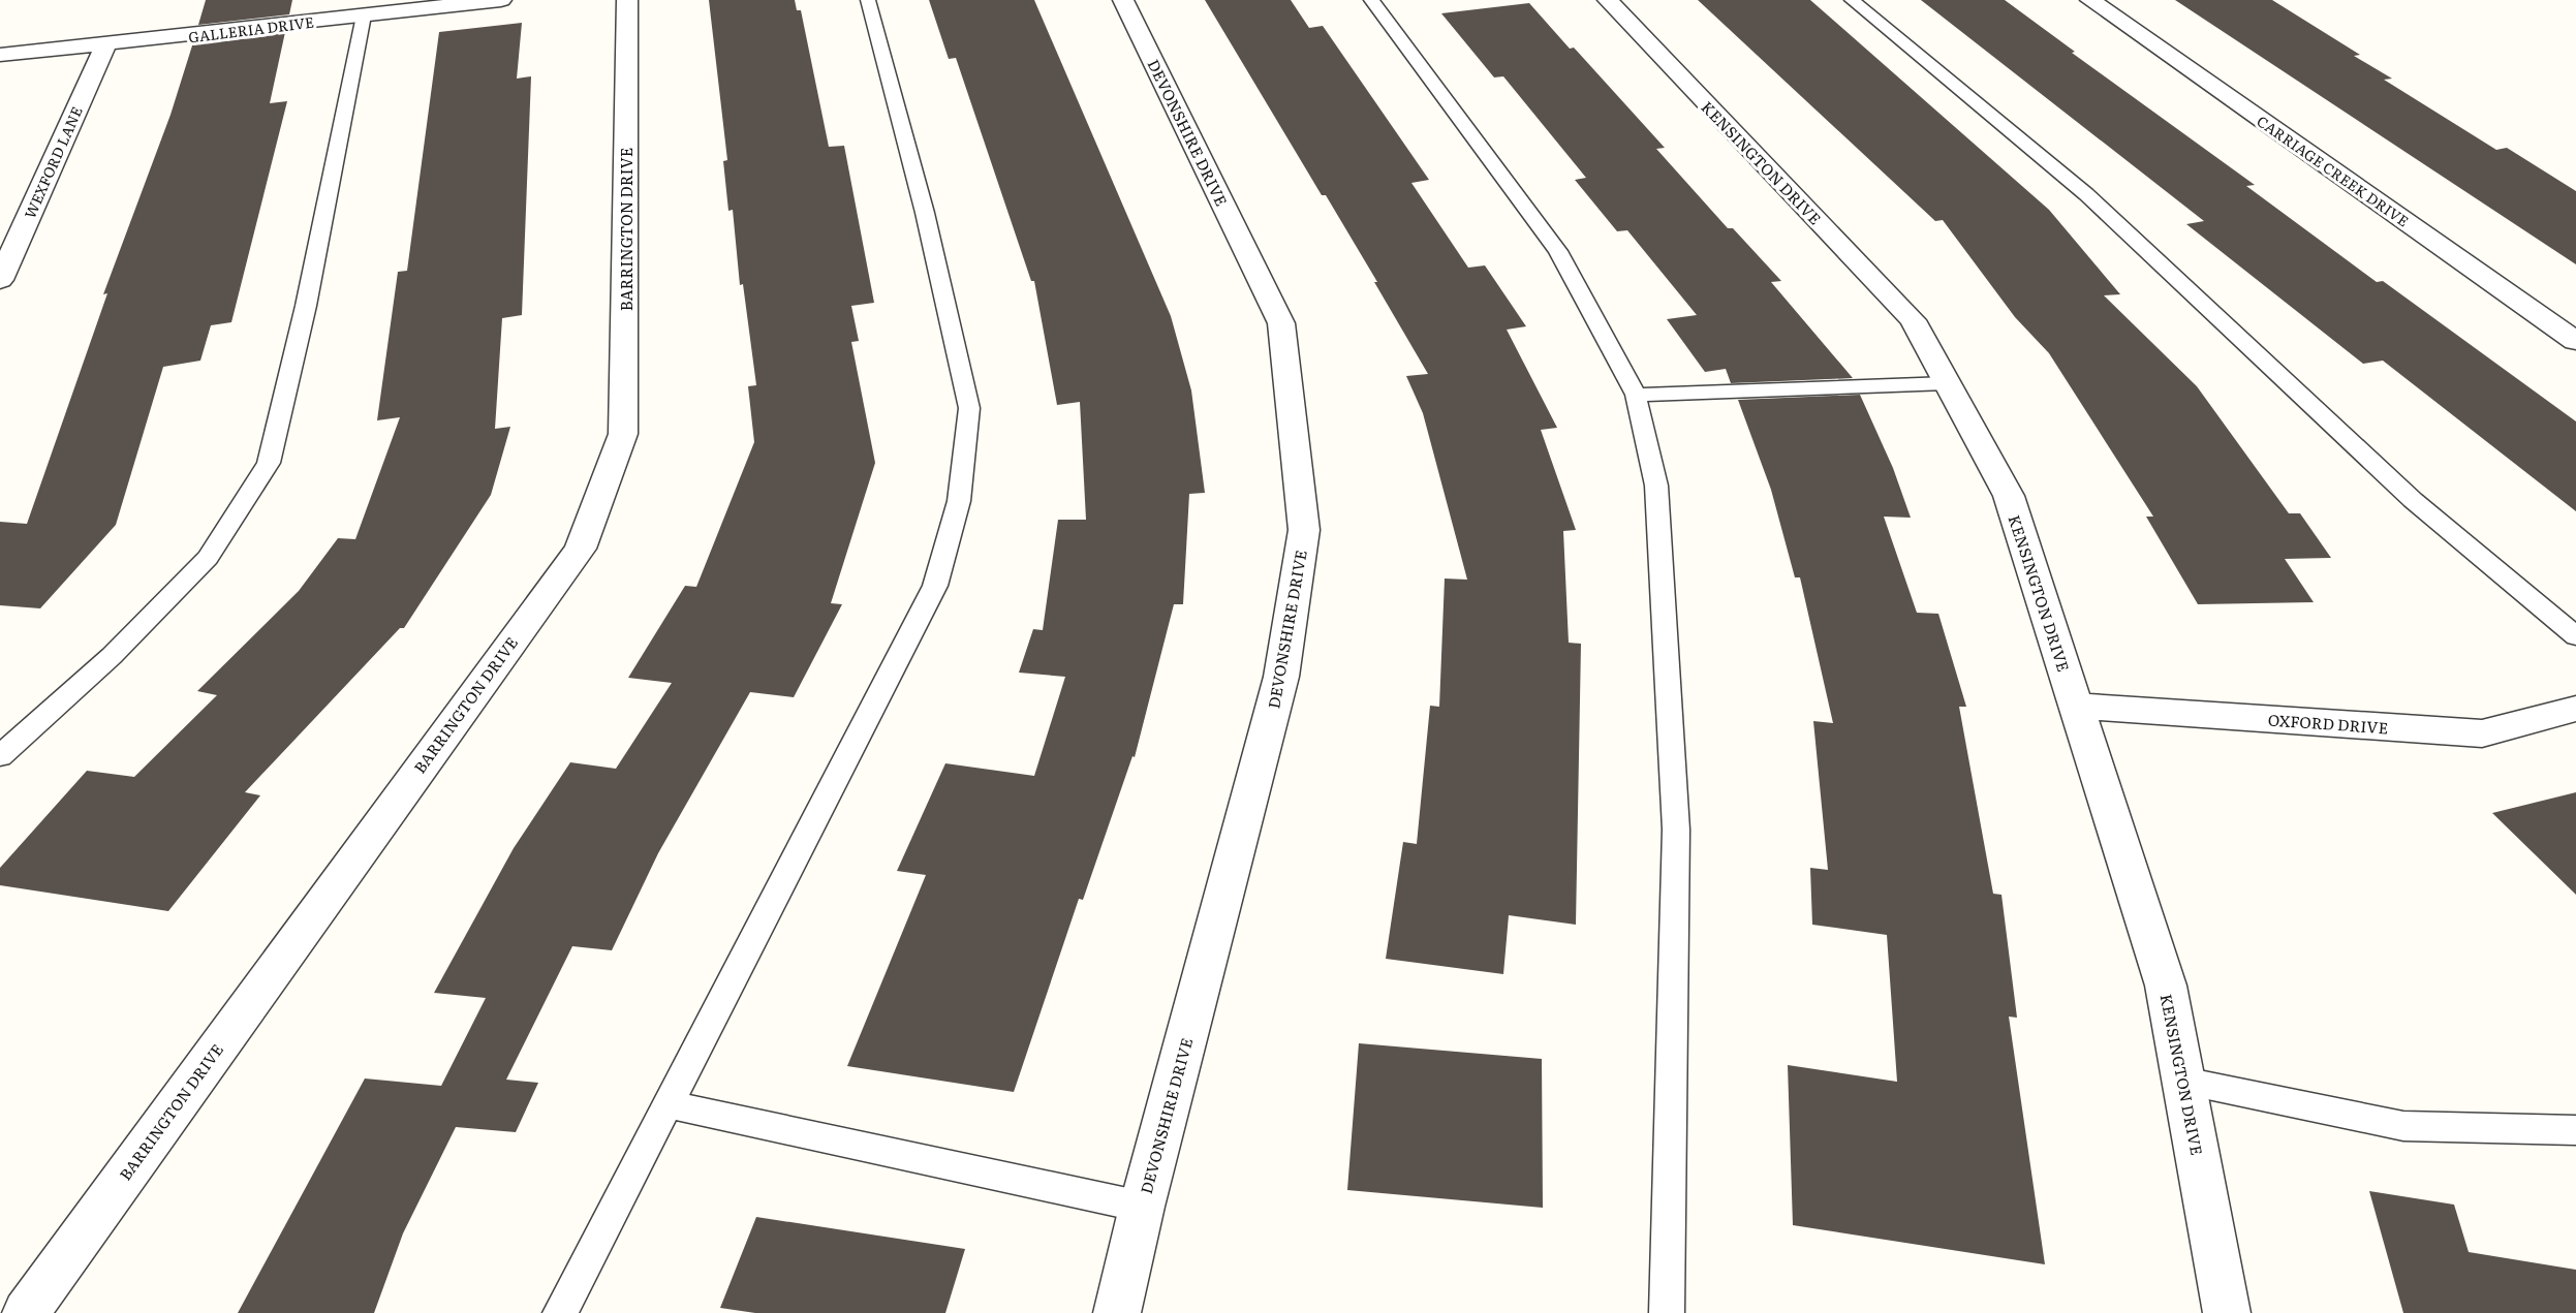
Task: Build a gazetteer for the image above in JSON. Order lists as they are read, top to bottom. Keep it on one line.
{"streets":{"street":["GALLERIA DRIVE","DEVONSHIRE DRIVE","WEXFORD LANE","KENSINGTON DRIVE","CARRIAGE CREEK DRIVE","BARRINGTON DRIVE","OXFORD DRIVE"]},"crossings":[["GALLERIA DRIVE","WEXFORD LANE"],["KENSINGTON DRIVE","OXFORD DRIVE"]]}
